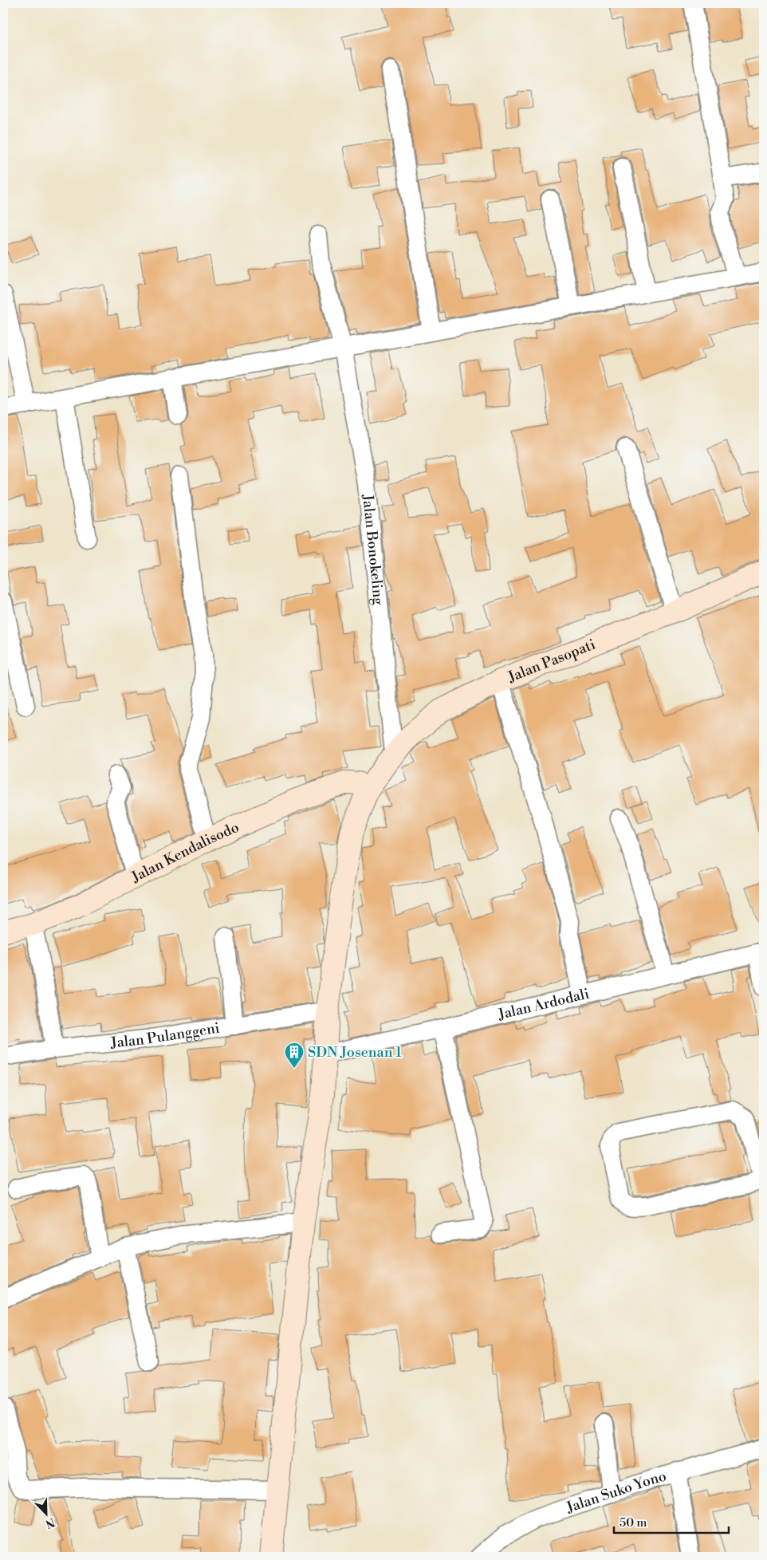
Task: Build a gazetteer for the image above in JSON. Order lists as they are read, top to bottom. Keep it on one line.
{"streets":{"street":["Jalan Bonokeling","Jalan Pasopati","Jalan Kendalisodo","Jalan Ardodali","Jalan Pulanggeni","Jalan Suko Yono"]},"crossings":[["Jalan Bonokeling","Jalan Pasopati"],["Jalan Pasopati","Jalan Kendalisodo"],["Jalan Pasopati","Jalan Ardodali"],["Jalan Pasopati","Jalan Pulanggeni"]],"places":{"building":["SDN Josenan 1"]},"scale_bar":"50 m","north":"bottom right"}
